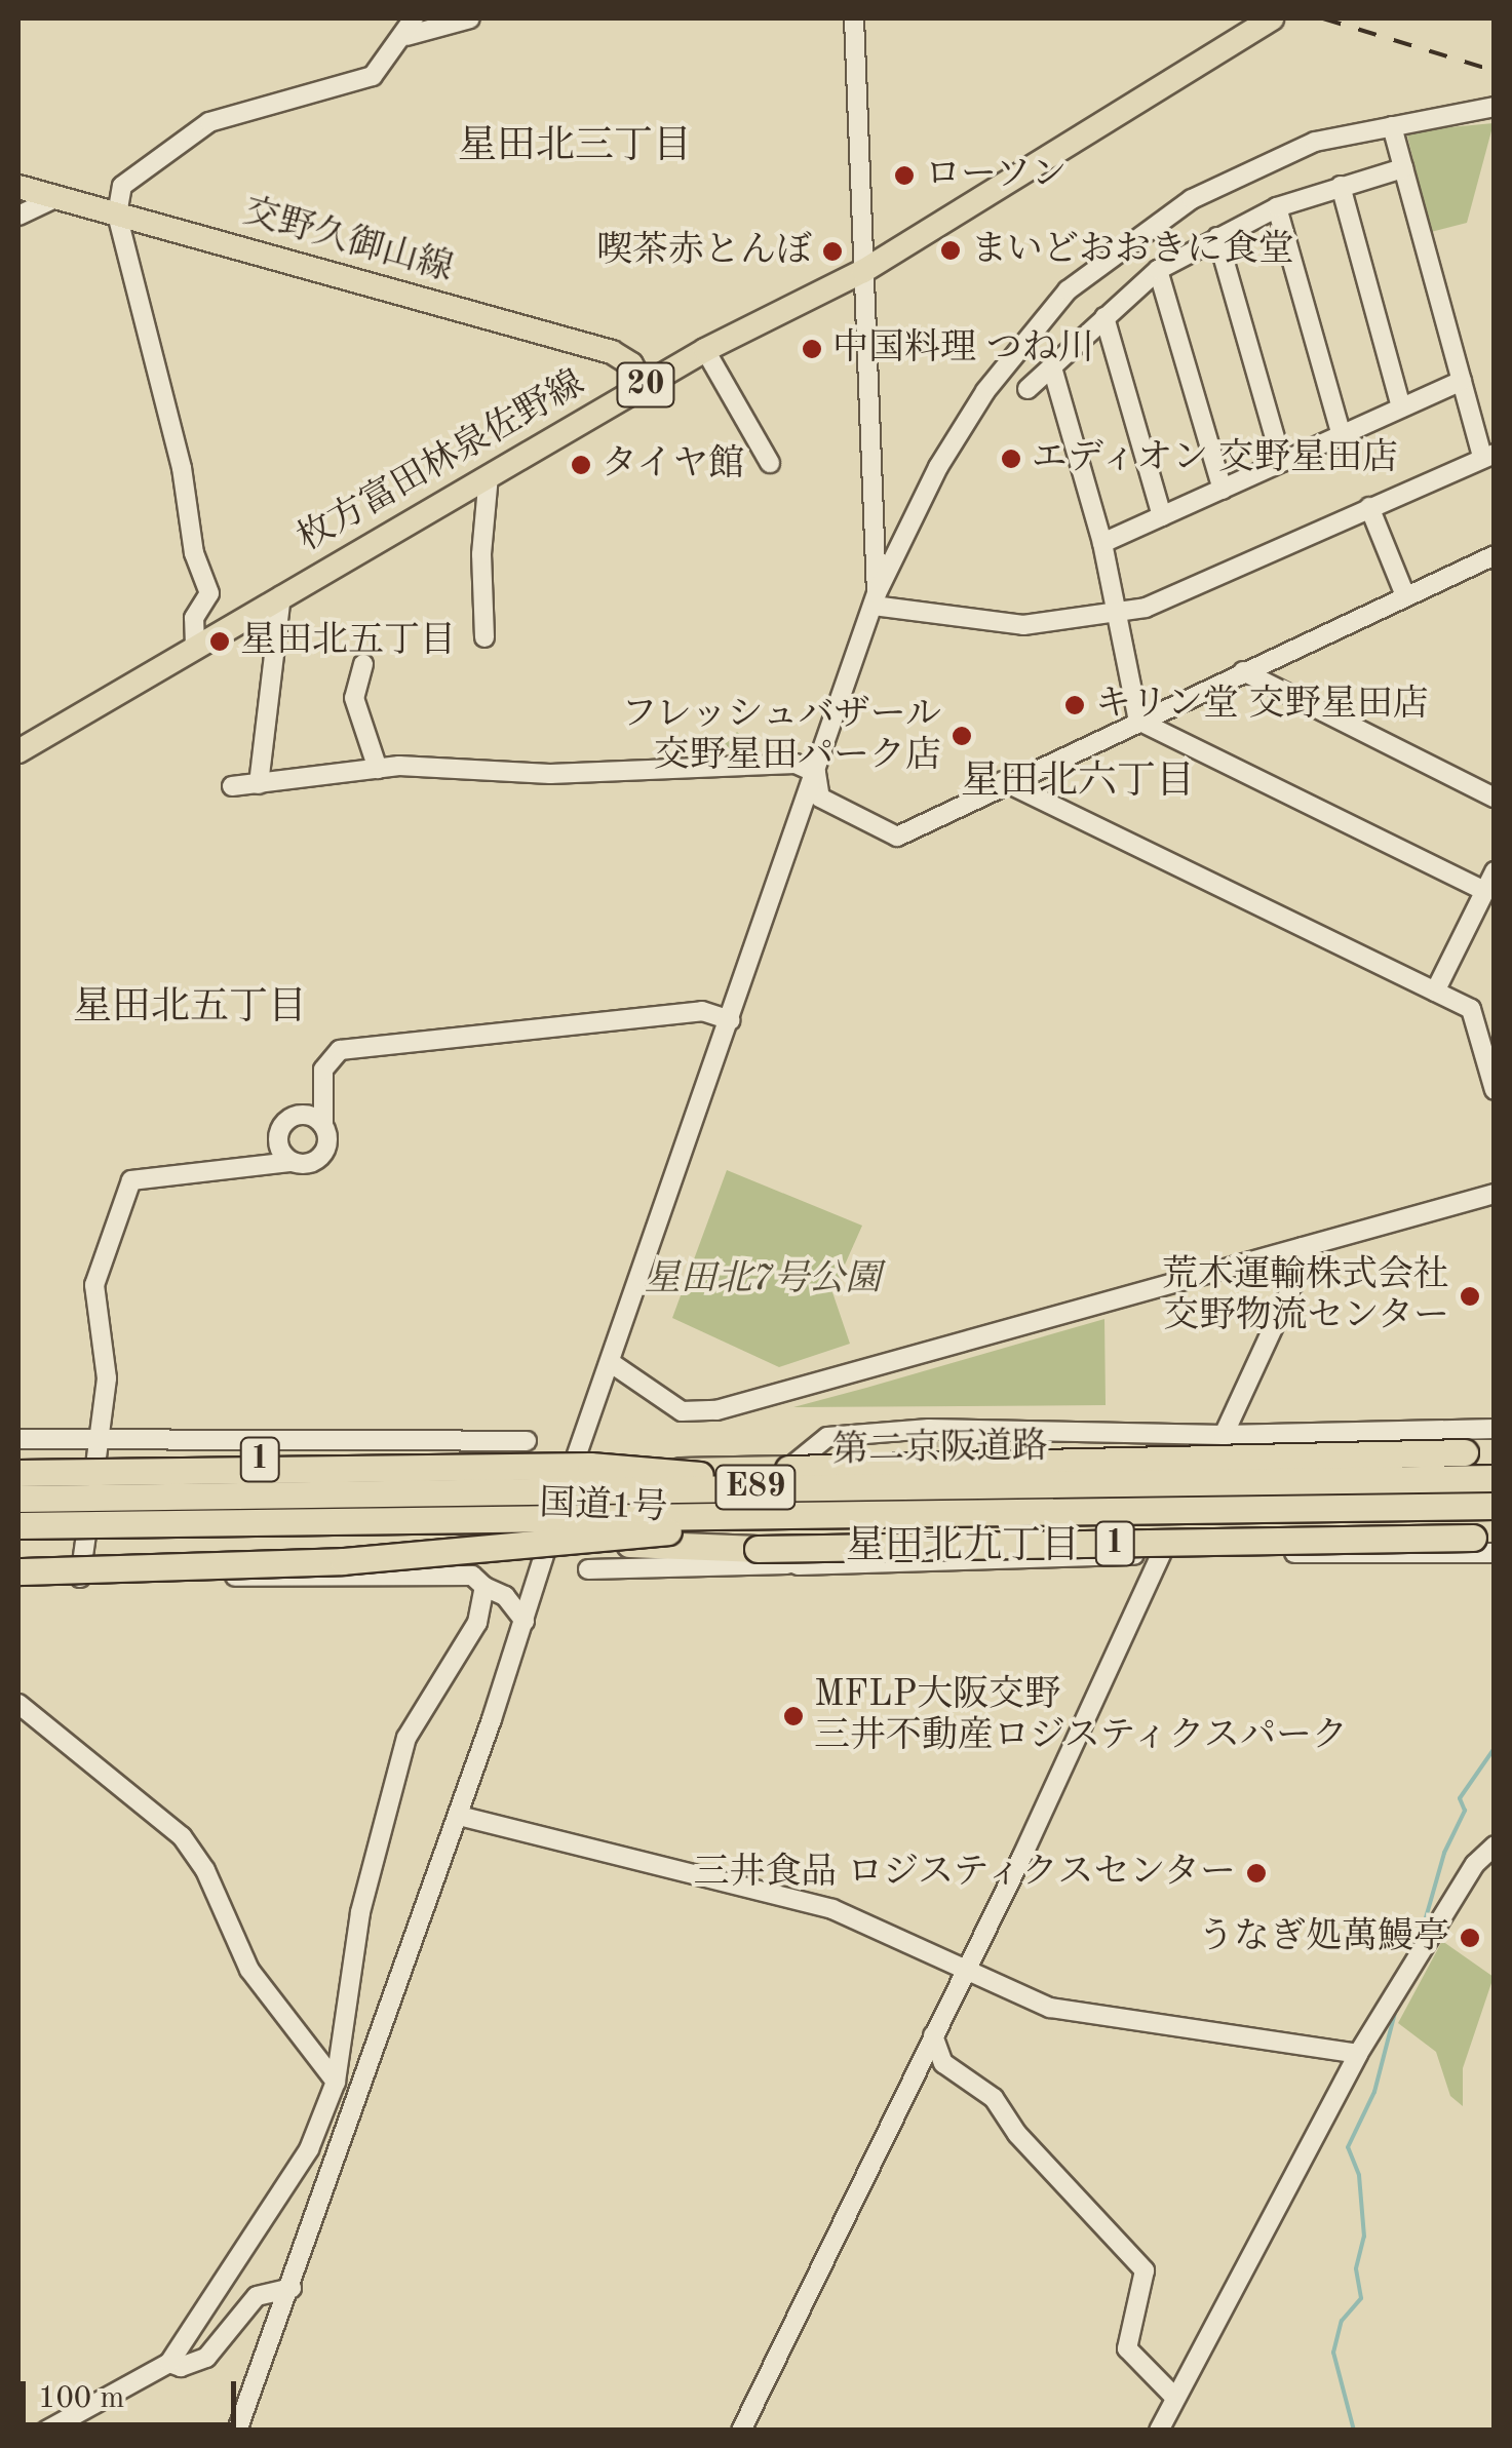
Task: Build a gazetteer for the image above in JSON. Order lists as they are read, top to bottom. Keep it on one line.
{"streets":{"highway":["第二京阪道路","1","E89","国道1号"],"main road":["交野久御山線","20","枚方富田林泉佐野線"]},"crossings":[["交野久御山線","枚方富田林泉佐野線"],["第二京阪道路","国道1号"]],"districts":["星田北三丁目","星田北六丁目","星田北五丁目","星田北九丁目"],"parks":["星田北7号公園"],"places":["ローソン","まいどおおきに食堂","喫茶赤とんぼ","中国料理 つね川","エディオン 交野星田店","タイヤ館","星田北五丁目","キリン堂 交野星田店","フレッシュバザール 交野星田パーク店","荒木運輸株式会社 交野物流センター","MFLP大阪交野 三井不動産ロジスティクスパーク","三井食品 ロジスティクスセンター","うなぎ処萬鰻亭"],"scale_bar":"100 m"}
